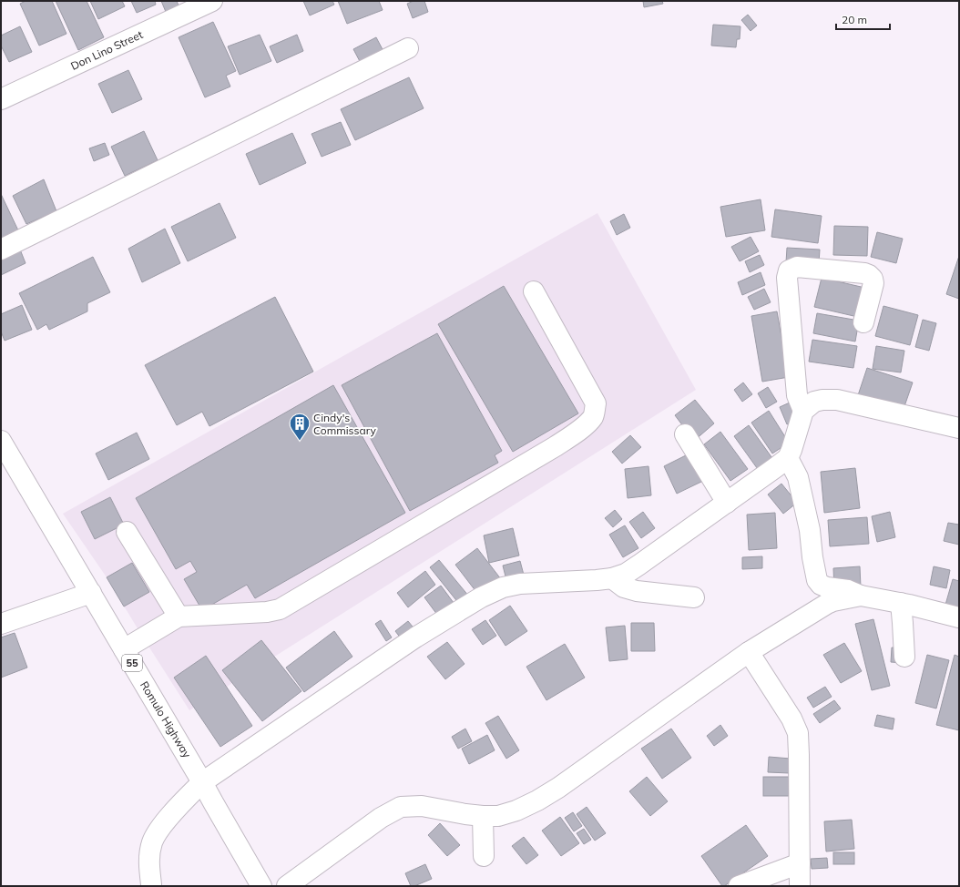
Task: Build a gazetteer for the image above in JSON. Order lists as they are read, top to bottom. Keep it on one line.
{"streets":{"main road":["Don Lino Street","55","Romulo Highway"]},"places":{"building":["Cindy's Commissary"]},"scale_bar":"20 m"}
